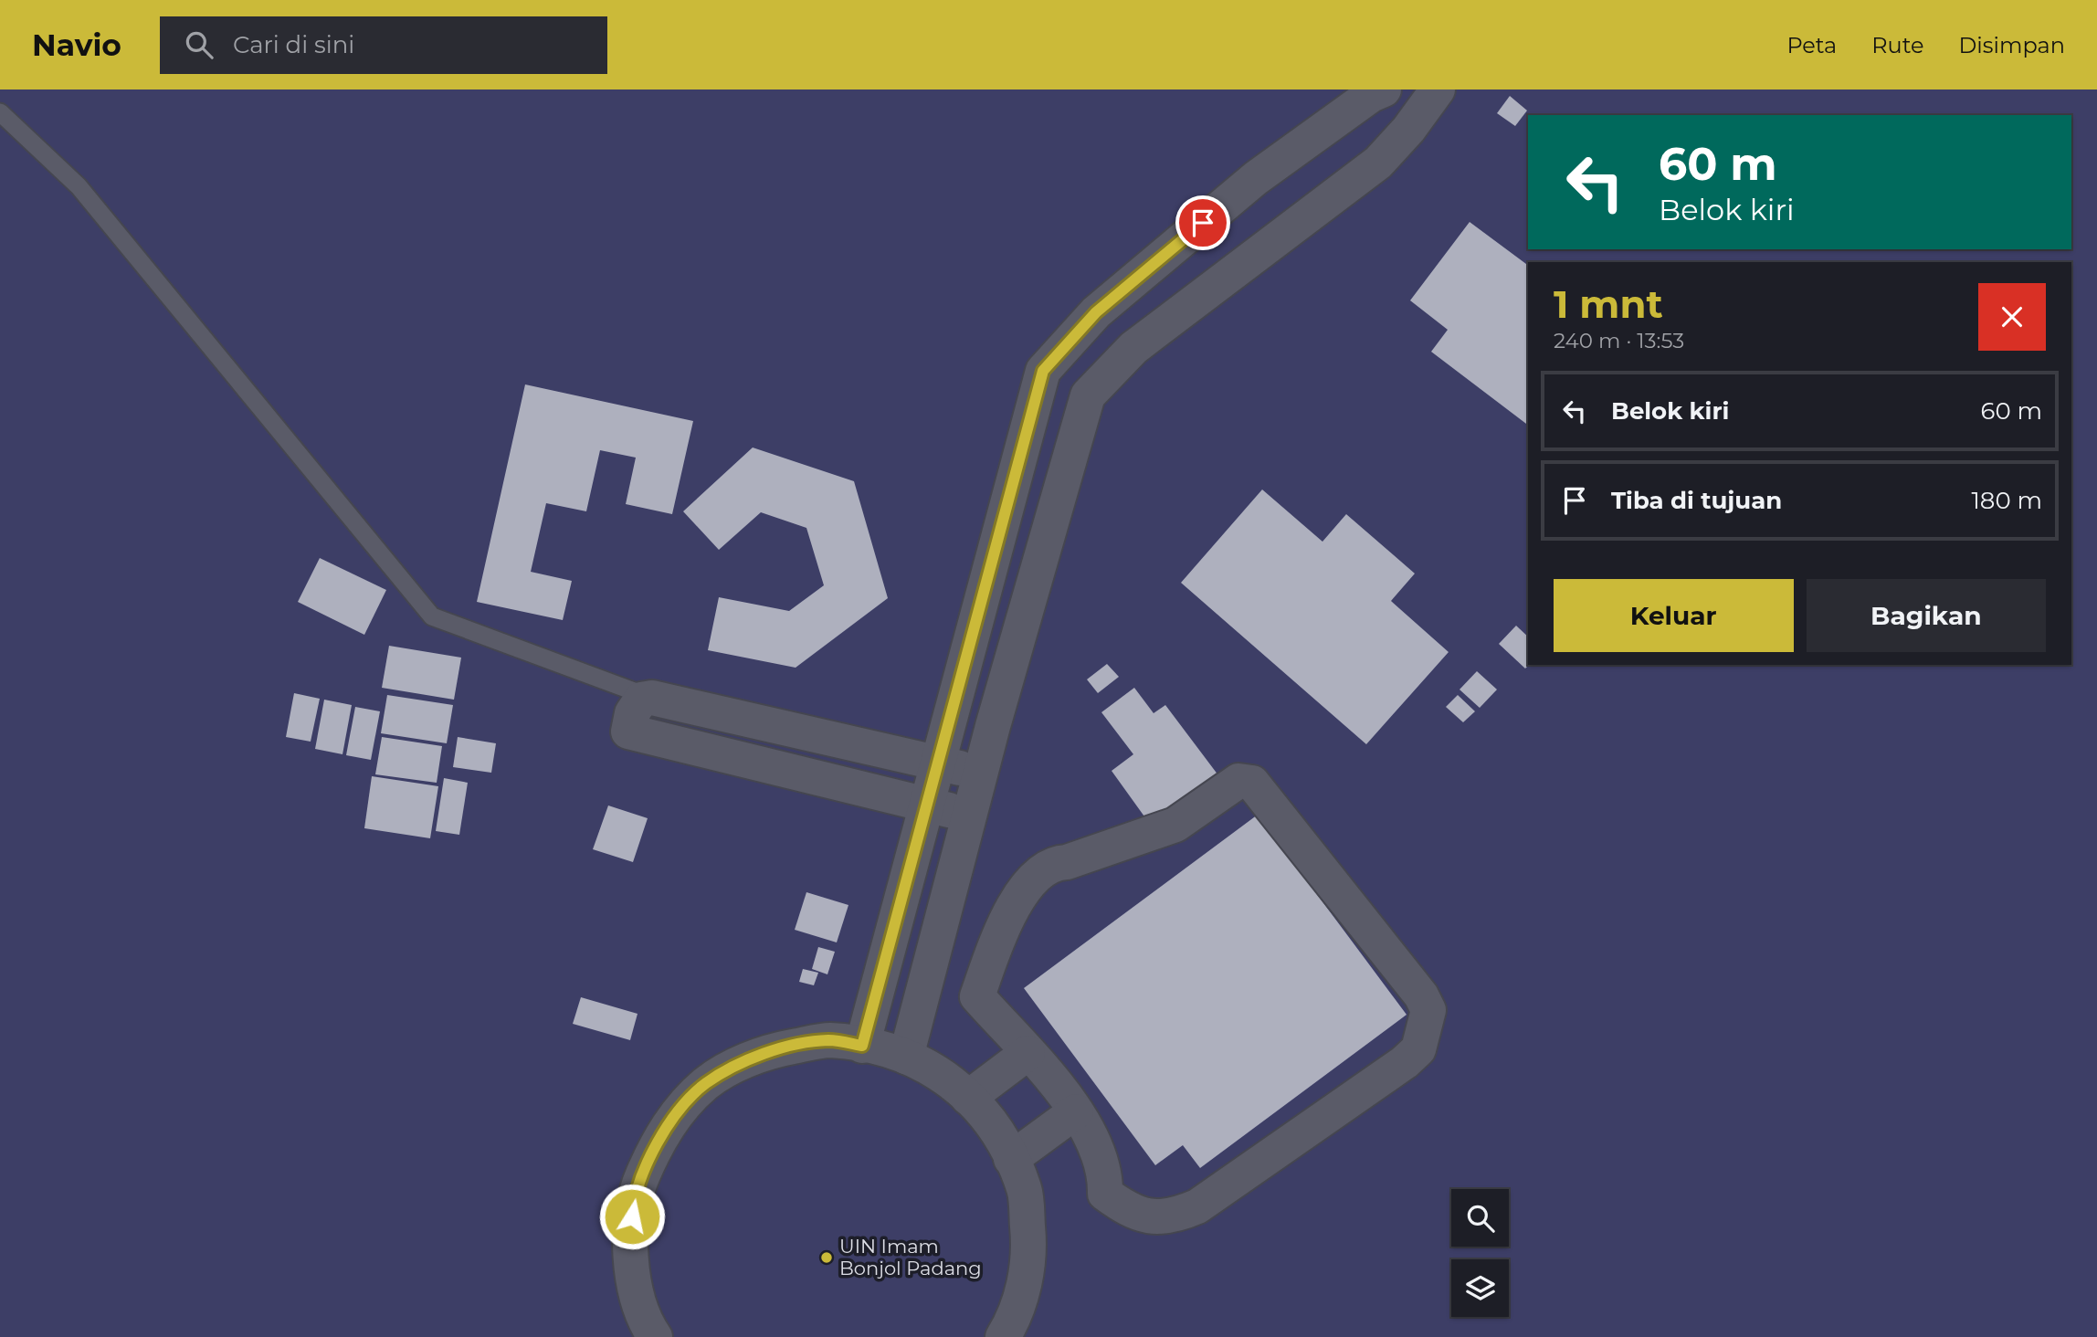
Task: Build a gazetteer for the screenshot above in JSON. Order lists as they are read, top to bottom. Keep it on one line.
{"places":["UIN Imam Bonjol Padang"],"page":{"header":"Navio","search":"Cari di sini","nav":["Peta","Rute","Disimpan"],"turn":["60 m","Belok kiri"],"heading":["1 mnt","240 m · 13:53"],"list":[{"name":"Belok kiri","value":"60 m"},{"name":"Tiba di tujuan","value":"180 m"}],"buttons":["Keluar","Bagikan"]}}
